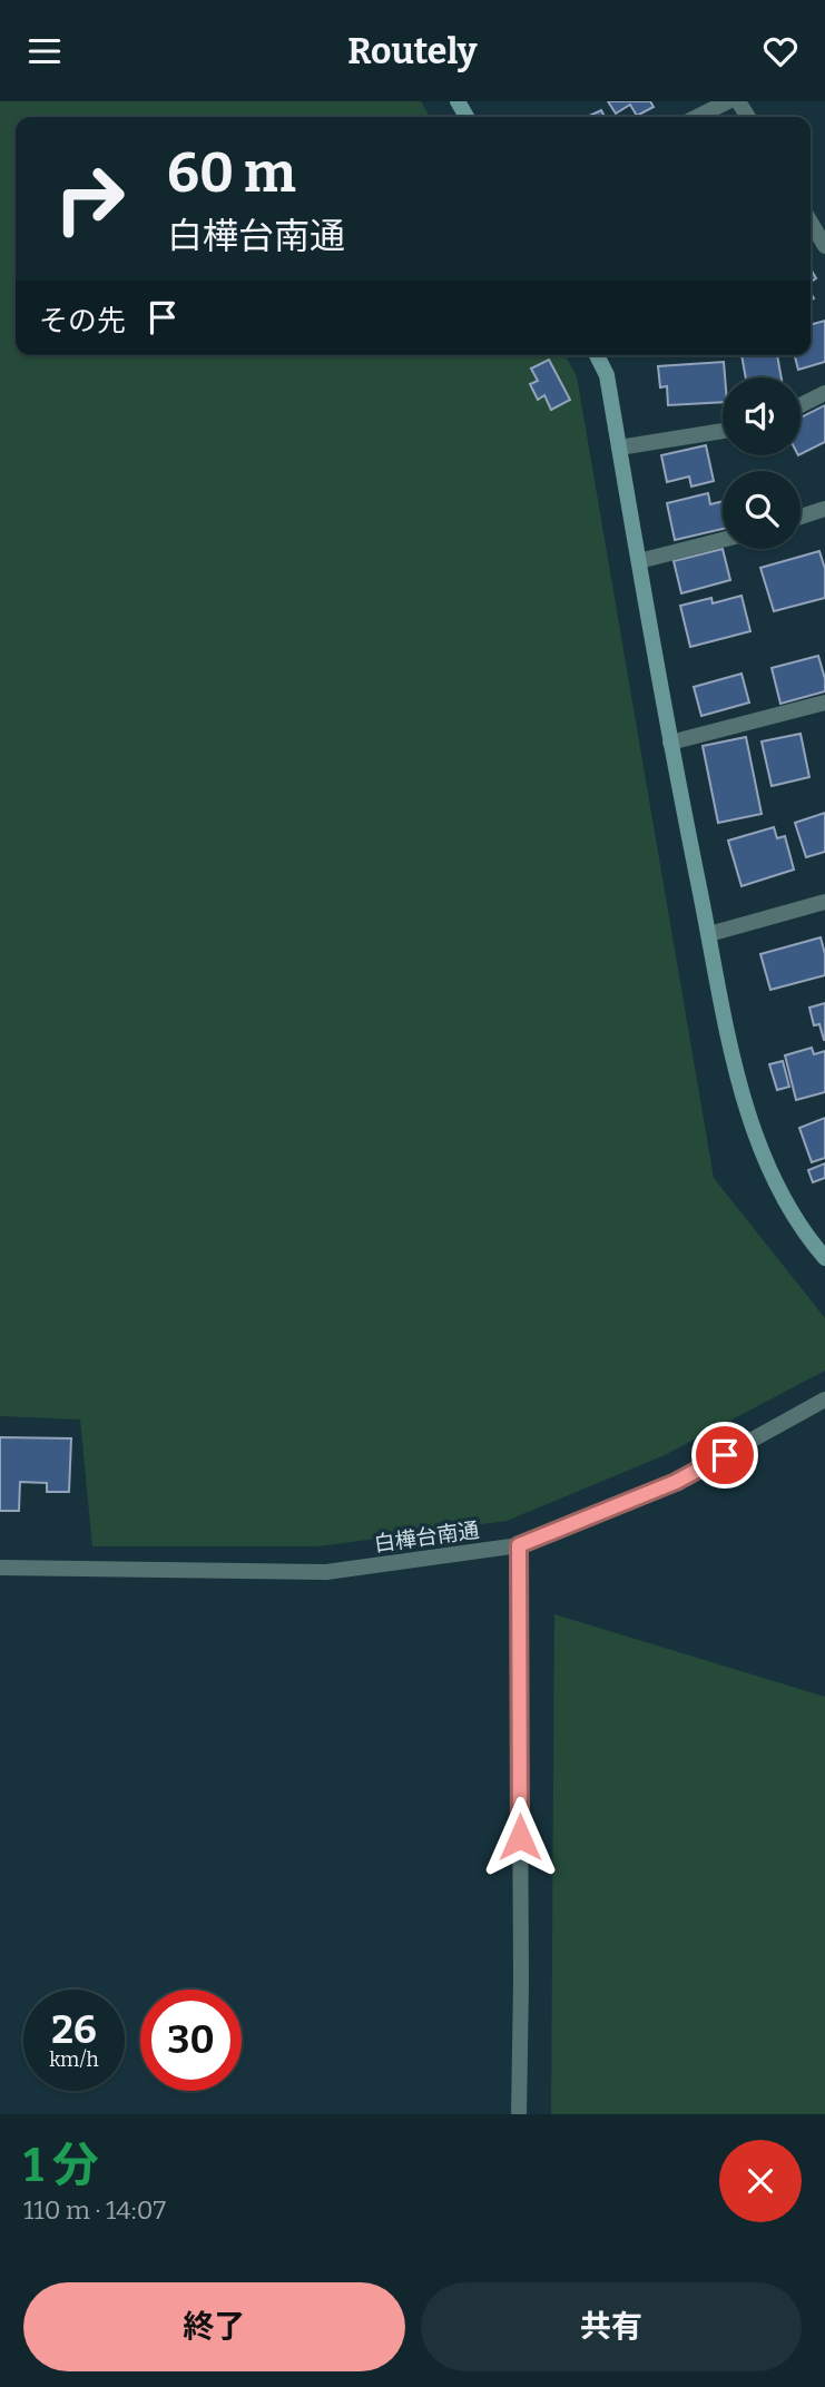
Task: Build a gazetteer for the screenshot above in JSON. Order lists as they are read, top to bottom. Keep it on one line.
{"streets":{"street":["白樺台南通"]},"page":{"header":"Routely","turn":["60 m","白樺台南通"],"then":"その先","speed":"26 km/h","limit":"30","heading":["1 分","110 m · 14:07"],"buttons":["終了","共有"]}}
